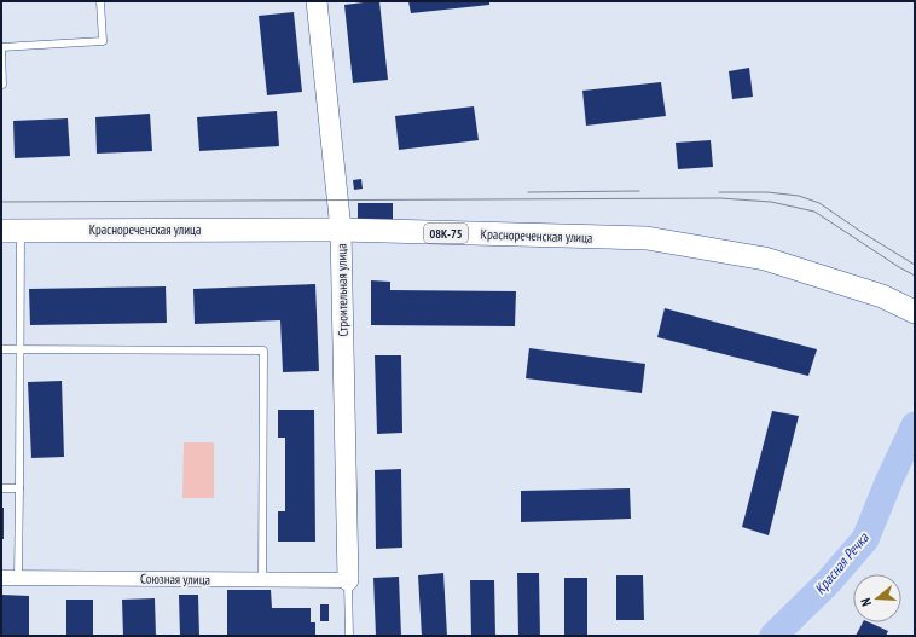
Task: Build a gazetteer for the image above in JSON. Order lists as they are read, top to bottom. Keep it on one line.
{"streets":{"main road":["Краснореченская улица","08К-75"],"street":["Строительная улица","Союзная улица"]},"crossings":[["Краснореченская улица","Строительная улица"],["Строительная улица","Союзная улица"]],"water":["Красная Речка"],"north":"left"}
